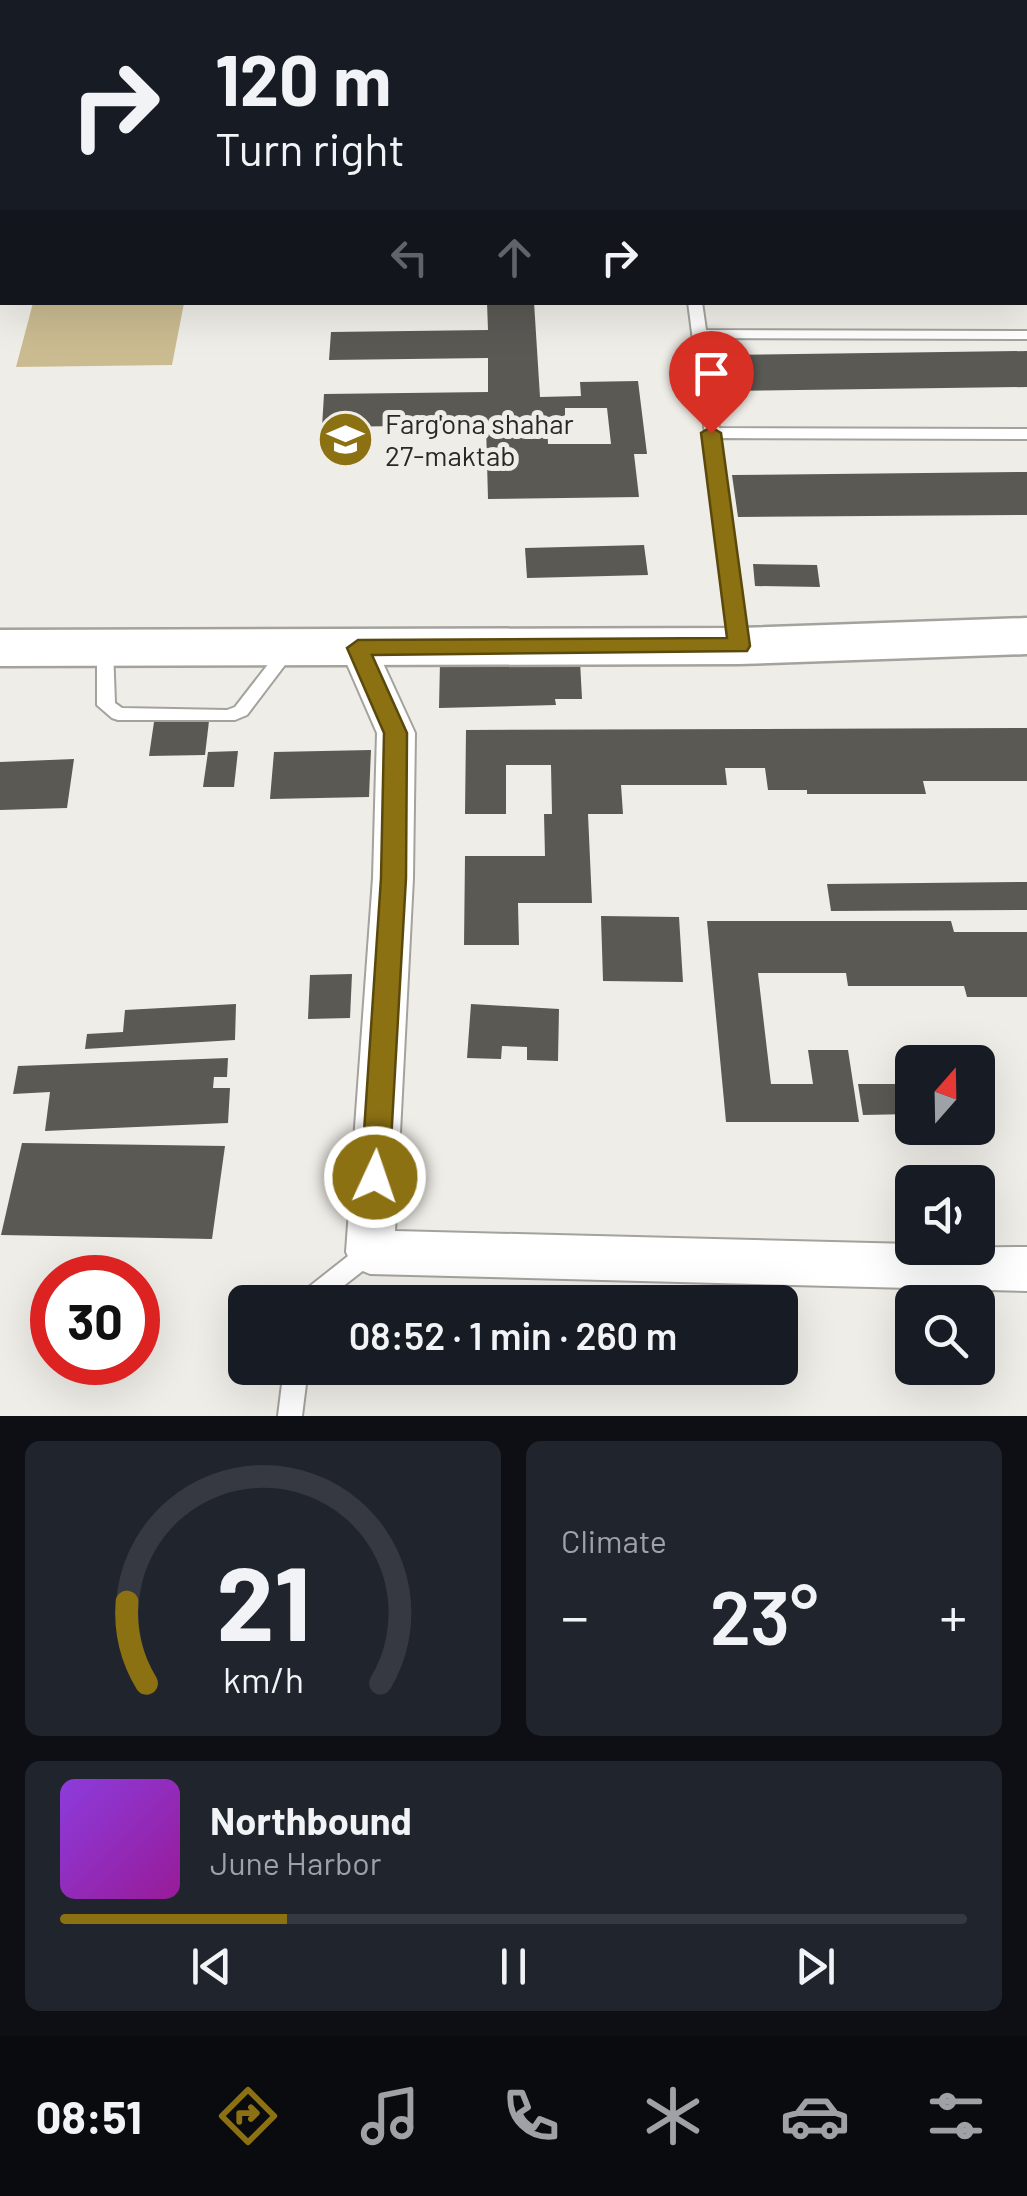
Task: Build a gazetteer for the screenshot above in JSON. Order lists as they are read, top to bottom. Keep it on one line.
{"places":{"school or university":["Farg'ona shahar 27-maktab"]},"north":"top","page":{"turn":["120 m","Turn right"],"limit":"30","trip":"08:52 · 1 min · 260 m","tile":"Climate","heat":["−","23°","+"],"song":["Northbound","June Harbor"],"tabs":"08:51","gauge":["21","km/h"]}}
